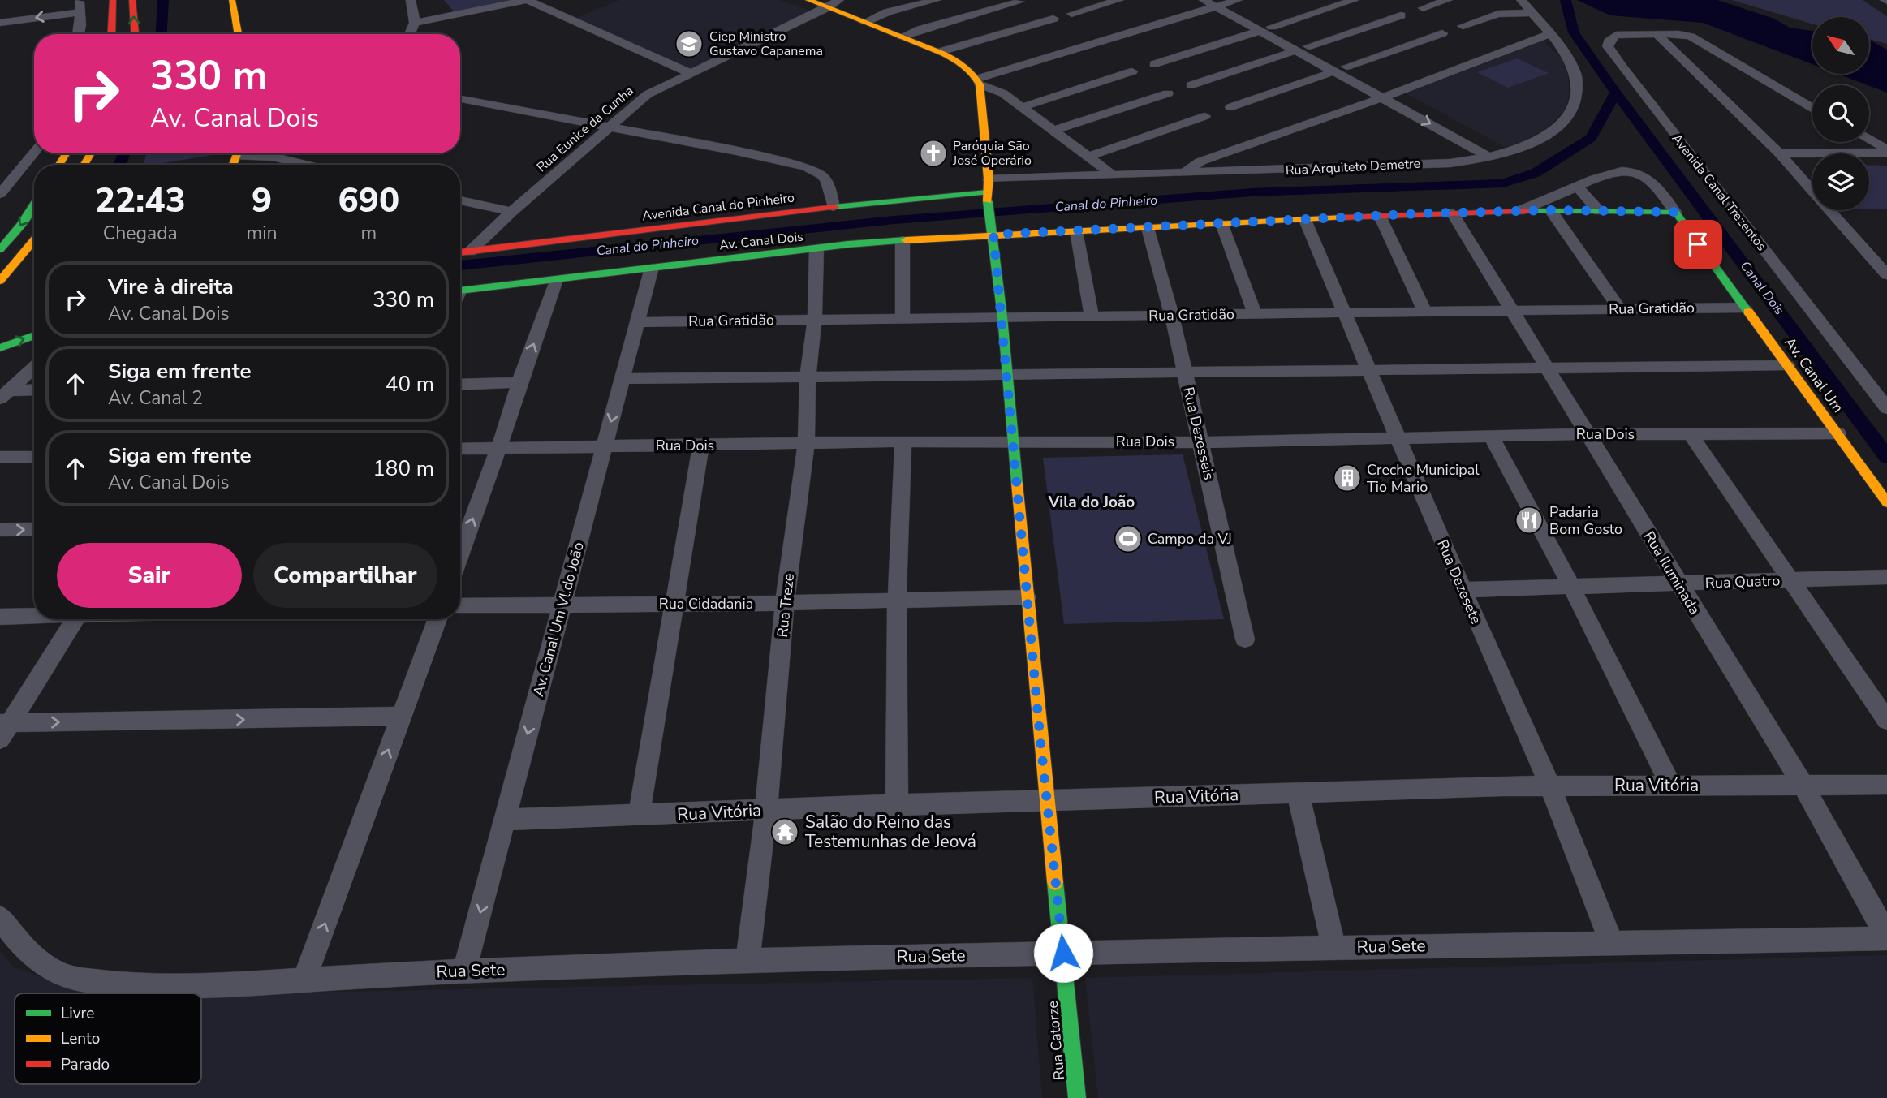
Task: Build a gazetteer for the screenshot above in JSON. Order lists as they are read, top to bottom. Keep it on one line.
{"streets":{"main road":["Avenida Canal do Pinheiro","Av. Canal Dois","Av. Canal Um","Rua Catorze"],"street":["Rua Eunice da Cunha","Rua Arquiteto Demetre","Avenida Canal Trezentos","Rua Gratidão","Rua Dezesseis","Rua Dois","Rua Iluminada","Rua Dezesete","Rua Quatro","Rua Cidadania","Rua Treze","Av. Canal Um Vl.do João","Rua Vitória","Rua Sete"]},"crossings":[["Rua Eunice da Cunha","Avenida Canal do Pinheiro"],["Rua Arquiteto Demetre","Avenida Canal do Pinheiro"],["Rua Arquiteto Demetre","Rua Catorze"],["Avenida Canal do Pinheiro","Rua Catorze"],["Av. Canal Dois","Rua Treze"],["Av. Canal Dois","Av. Canal Um Vl.do João"],["Av. Canal Dois","Rua Catorze"],["Rua Gratidão","Av. Canal Um"],["Rua Gratidão","Rua Dezesseis"],["Rua Gratidão","Rua Iluminada"],["Rua Gratidão","Rua Dezesete"],["Rua Gratidão","Rua Treze"],["Rua Gratidão","Av. Canal Um Vl.do João"],["Rua Gratidão","Rua Catorze"],["Av. Canal Um","Rua Dois"],["Rua Dezesseis","Rua Dois"],["Rua Dois","Rua Iluminada"],["Rua Dois","Rua Dezesete"],["Rua Dois","Rua Treze"],["Rua Dois","Av. Canal Um Vl.do João"],["Rua Dois","Rua Catorze"],["Rua Iluminada","Rua Quatro"],["Rua Iluminada","Rua Vitória"],["Rua Iluminada","Rua Sete"],["Rua Dezesete","Rua Quatro"],["Rua Dezesete","Rua Vitória"],["Rua Dezesete","Rua Sete"],["Rua Cidadania","Rua Treze"],["Rua Cidadania","Av. Canal Um Vl.do João"],["Rua Cidadania","Rua Catorze"],["Rua Treze","Rua Vitória"],["Rua Treze","Rua Sete"],["Av. Canal Um Vl.do João","Rua Vitória"],["Av. Canal Um Vl.do João","Rua Sete"],["Rua Vitória","Rua Catorze"],["Rua Sete","Rua Catorze"]],"districts":["Vila do João"],"water":["Canal do Pinheiro","Canal Dois"],"places":{"school or university":["Ciep Ministro Gustavo Capanema"],"church":["Paróquia São José Operário"],"building":["Creche Municipal Tio Mario"],"restaurant":["Padaria Bom Gosto"],"sports":["Campo da VJ"],"temple":["Salão do Reino das Testemunhas de Jeová"]},"legend":["Livre","Lento","Parado"],"north":"top left","page":{"turn":["330 m","Av. Canal Dois"],"eta":["22:43","Chegada","9","min","690","m"],"list":[{"name":"Vire à direita","note":"Av. Canal Dois","value":"330 m"},{"name":"Siga em frente","note":"Av. Canal 2","value":"40 m"},{"name":"Siga em frente","note":"Av. Canal Dois","value":"180 m"}],"buttons":["Sair","Compartilhar"]}}
